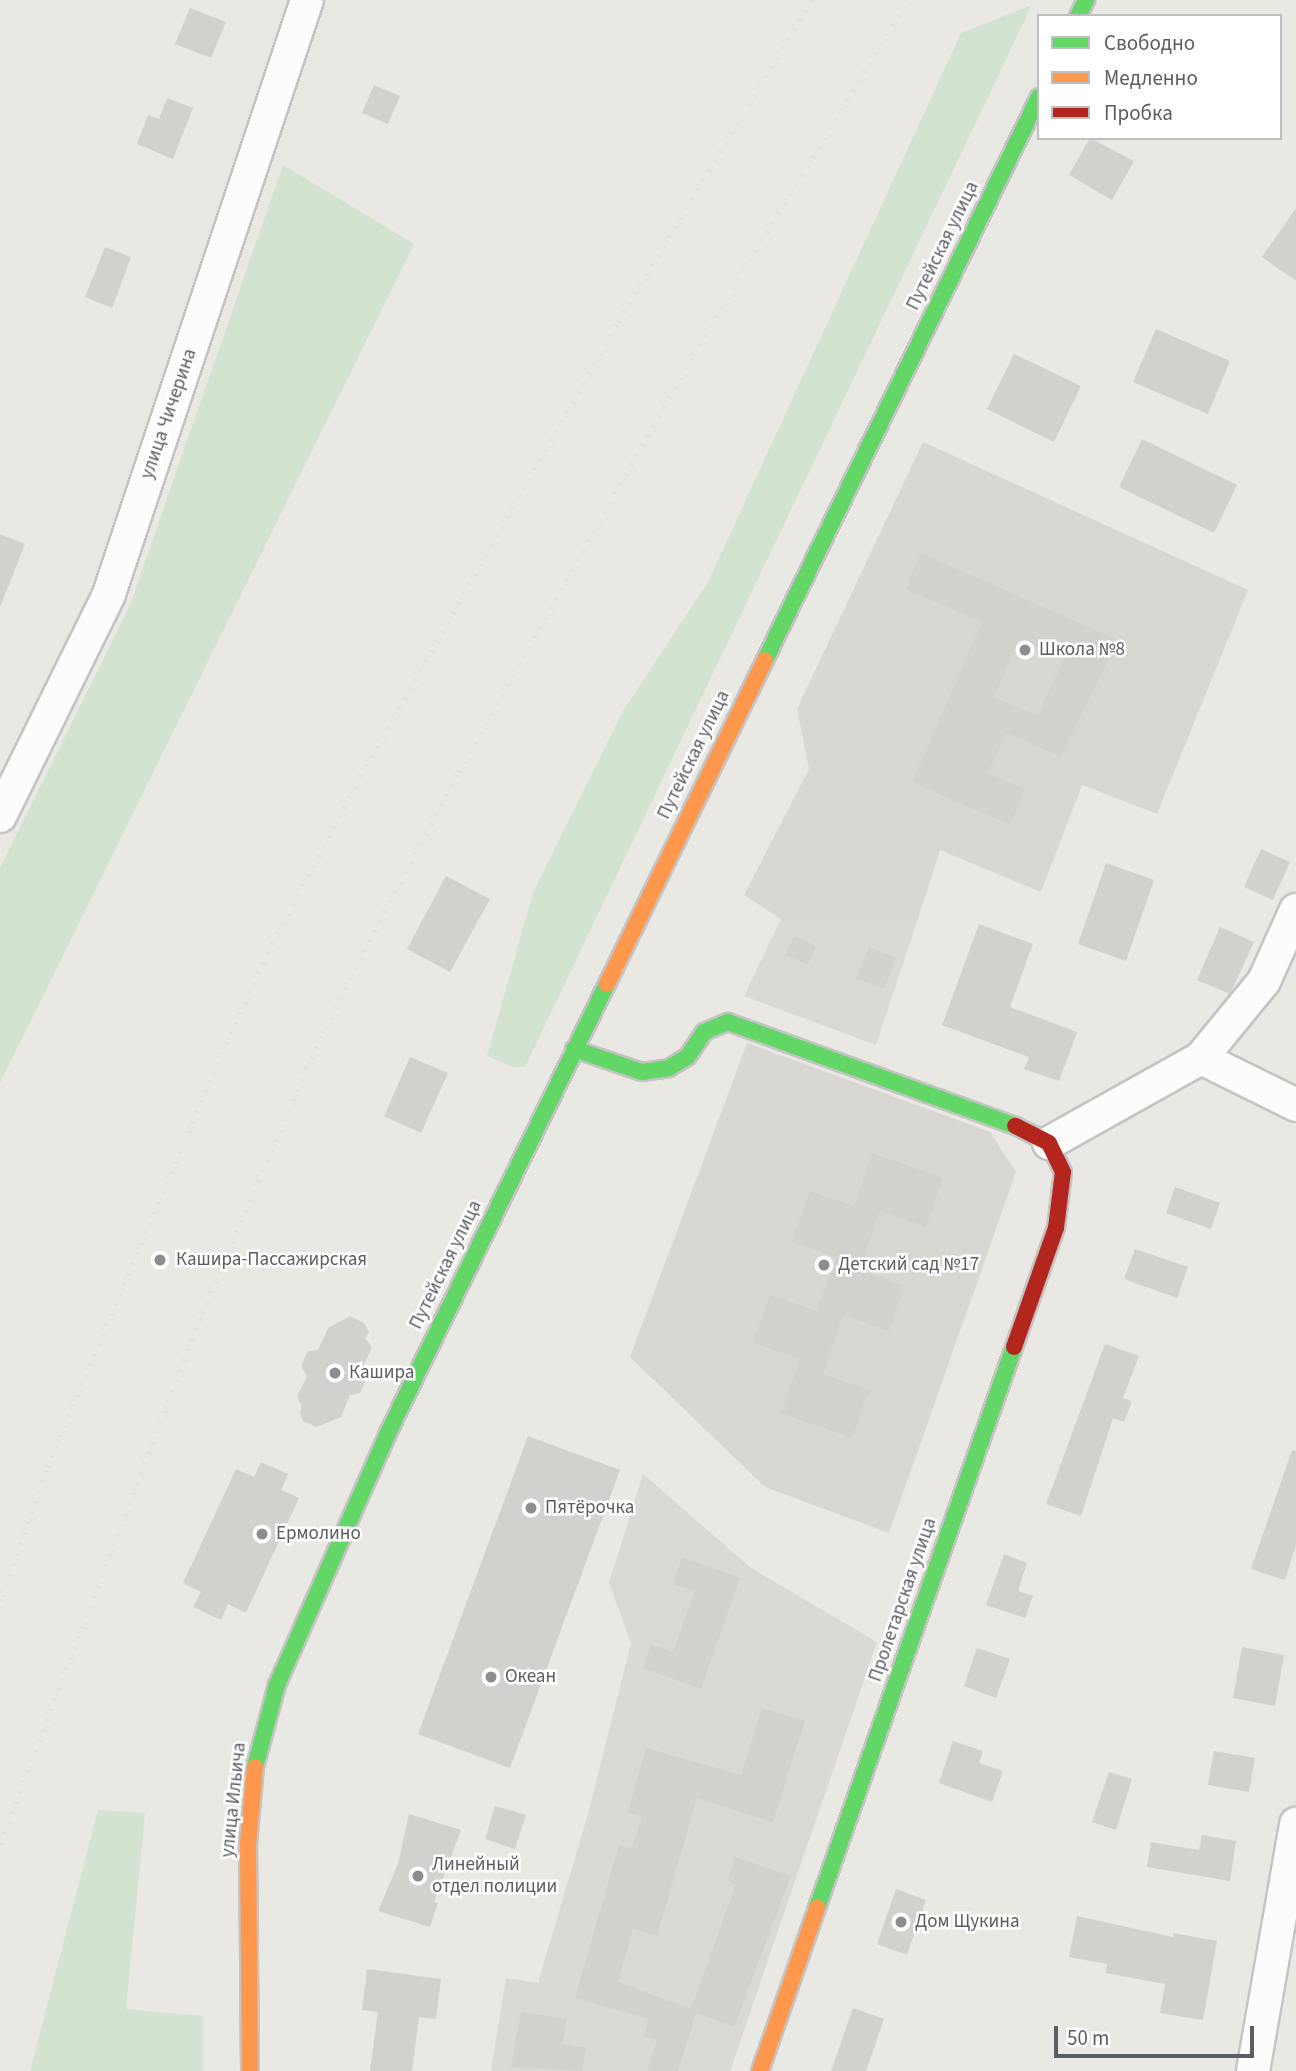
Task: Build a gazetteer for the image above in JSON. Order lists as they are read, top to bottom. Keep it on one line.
{"streets":{"main road":["Путейская улица","Пролетарская улица","улица Ильича"],"street":["улица Чичерина"]},"crossings":[["Путейская улица","улица Ильича"]],"places":["Школа №8","Кашира-Пассажирская","Детский сад №17","Кашира","Пятёрочка","Ермолино","Океан","Линейный отдел полиции","Дом Щукина"],"legend":["Свободно","Медленно","Пробка"],"scale_bar":"50 m"}
